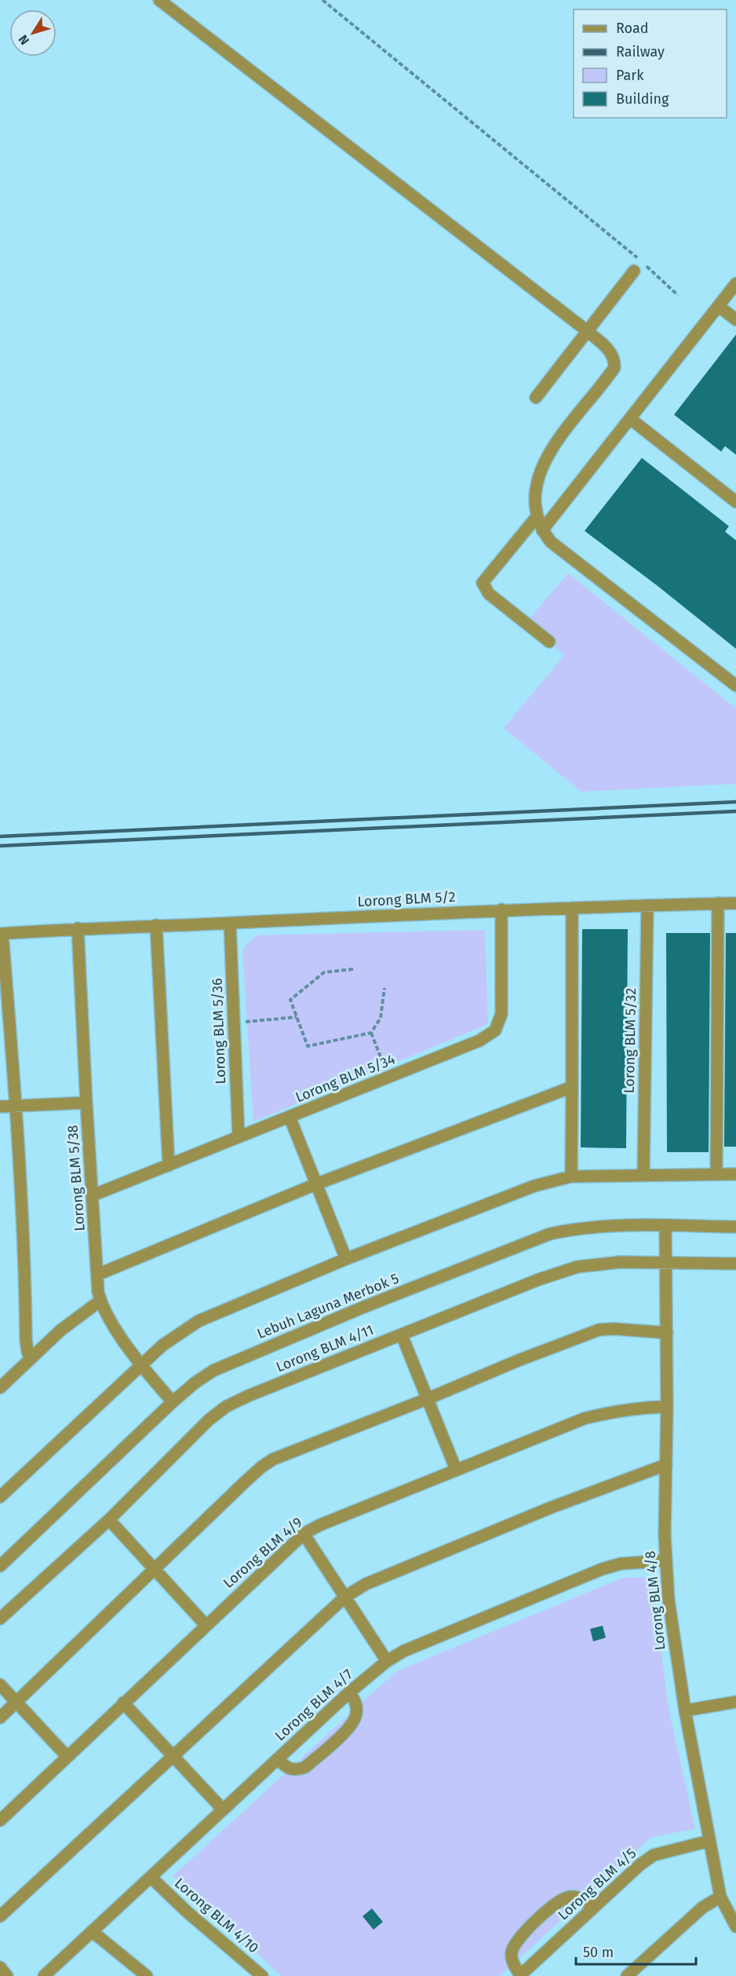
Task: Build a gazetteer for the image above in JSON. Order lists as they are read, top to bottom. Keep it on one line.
{"streets":{"street":["Lorong BLM 5/2","Lorong BLM 5/36","Lorong BLM 5/32","Lorong BLM 5/34","Lorong BLM 5/38","Lebuh Laguna Merbok 5","Lorong BLM 4/11","Lorong BLM 4/9","Lorong BLM 4/8","Lorong BLM 4/7","Lorong BLM 4/5","Lorong BLM 4/10"]},"crossings":[["Lorong BLM 5/2","Lorong BLM 5/36"],["Lorong BLM 5/2","Lorong BLM 5/32"],["Lorong BLM 5/2","Lorong BLM 5/34"],["Lorong BLM 5/2","Lorong BLM 5/38"],["Lorong BLM 5/36","Lorong BLM 5/34"],["Lorong BLM 5/34","Lorong BLM 5/38"],["Lorong BLM 5/38","Lebuh Laguna Merbok 5"],["Lebuh Laguna Merbok 5","Lorong BLM 4/8"],["Lorong BLM 4/11","Lorong BLM 4/8"],["Lorong BLM 4/9","Lorong BLM 4/8"],["Lorong BLM 4/8","Lorong BLM 4/7"],["Lorong BLM 4/8","Lorong BLM 4/5"],["Lorong BLM 4/7","Lorong BLM 4/10"]],"legend":["Road","Railway","Park","Building"],"scale_bar":"50 m","north":"bottom left"}
